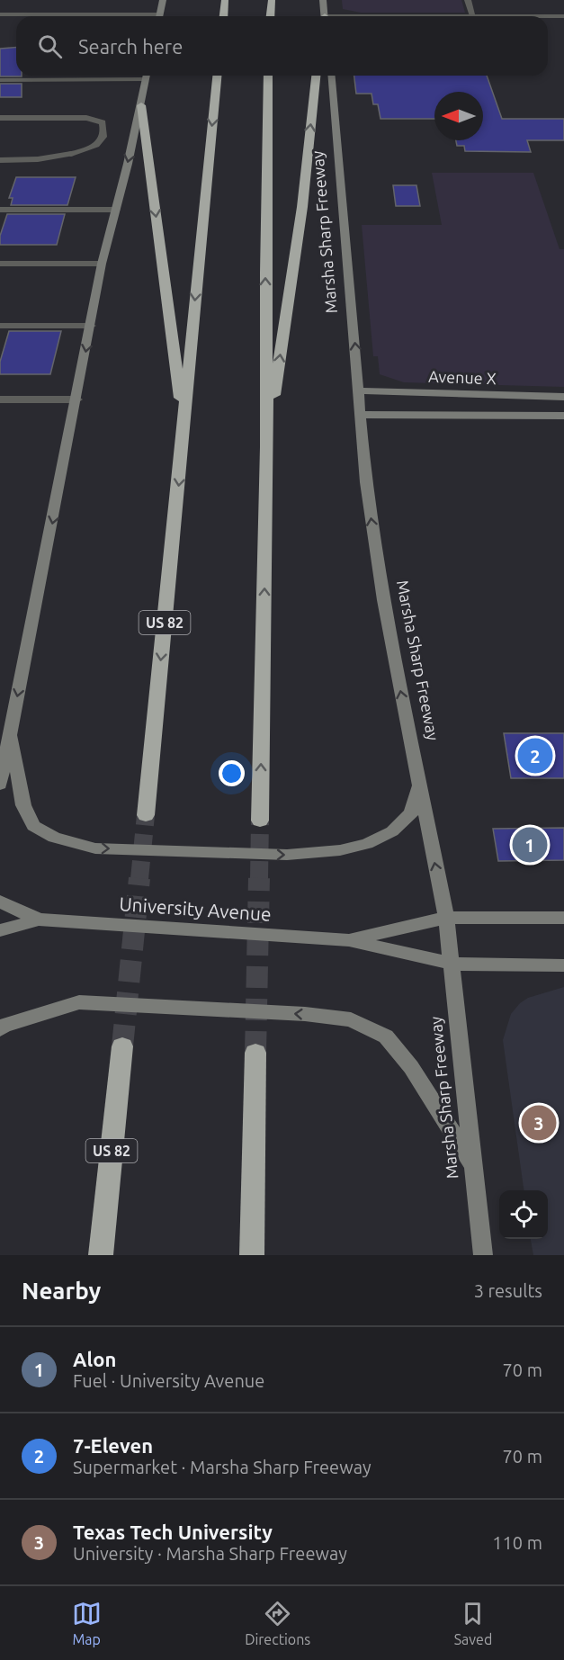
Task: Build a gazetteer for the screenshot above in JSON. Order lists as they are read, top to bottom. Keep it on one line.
{"streets":{"highway":["US 82"],"main road":["Marsha Sharp Freeway","Avenue X","University Avenue"]},"crossings":[["Marsha Sharp Freeway","Avenue X"],["Marsha Sharp Freeway","University Avenue"]],"one_way":["Marsha Sharp Freeway"],"north":"left","page":{"search":"Search here","pins":["2","1","3"],"heading":["Nearby","3 results"],"list":[{"mark":"1","name":"Alon","note":"Fuel · University Avenue","value":"70 m"},{"mark":"2","name":"7-Eleven","note":"Supermarket · Marsha Sharp Freeway","value":"70 m"},{"mark":"3","name":"Texas Tech University","note":"University · Marsha Sharp Freeway","value":"110 m"}],"nav":["Map","Directions","Saved"]}}
